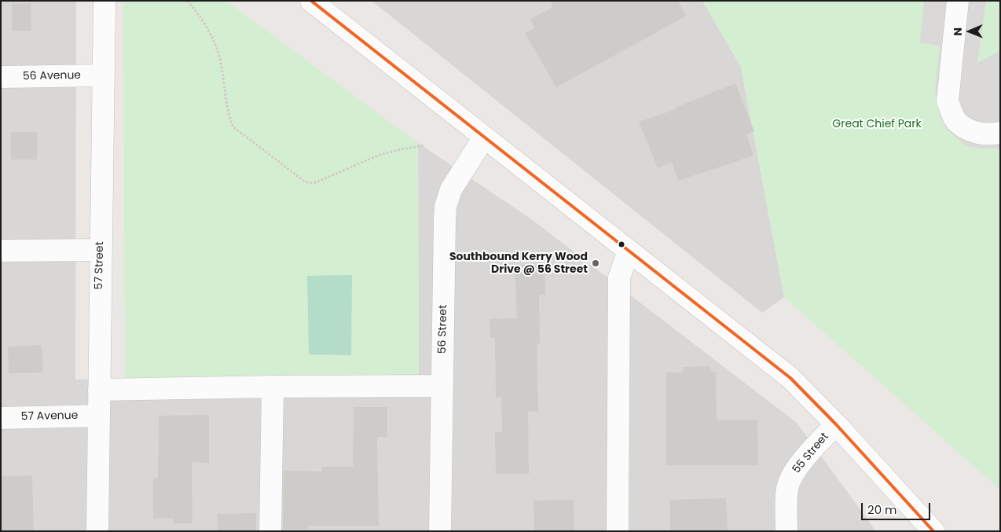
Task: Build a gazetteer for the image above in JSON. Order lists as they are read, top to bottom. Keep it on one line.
{"streets":{"street":["56 Avenue","57 Street","56 Street","57 Avenue","55 Street"]},"crossings":[["56 Avenue","57 Street"],["57 Street","57 Avenue"]],"parks":["Great Chief Park"],"places":["Southbound Kerry Wood Drive @ 56 Street"],"scale_bar":"20 m","north":"left"}
